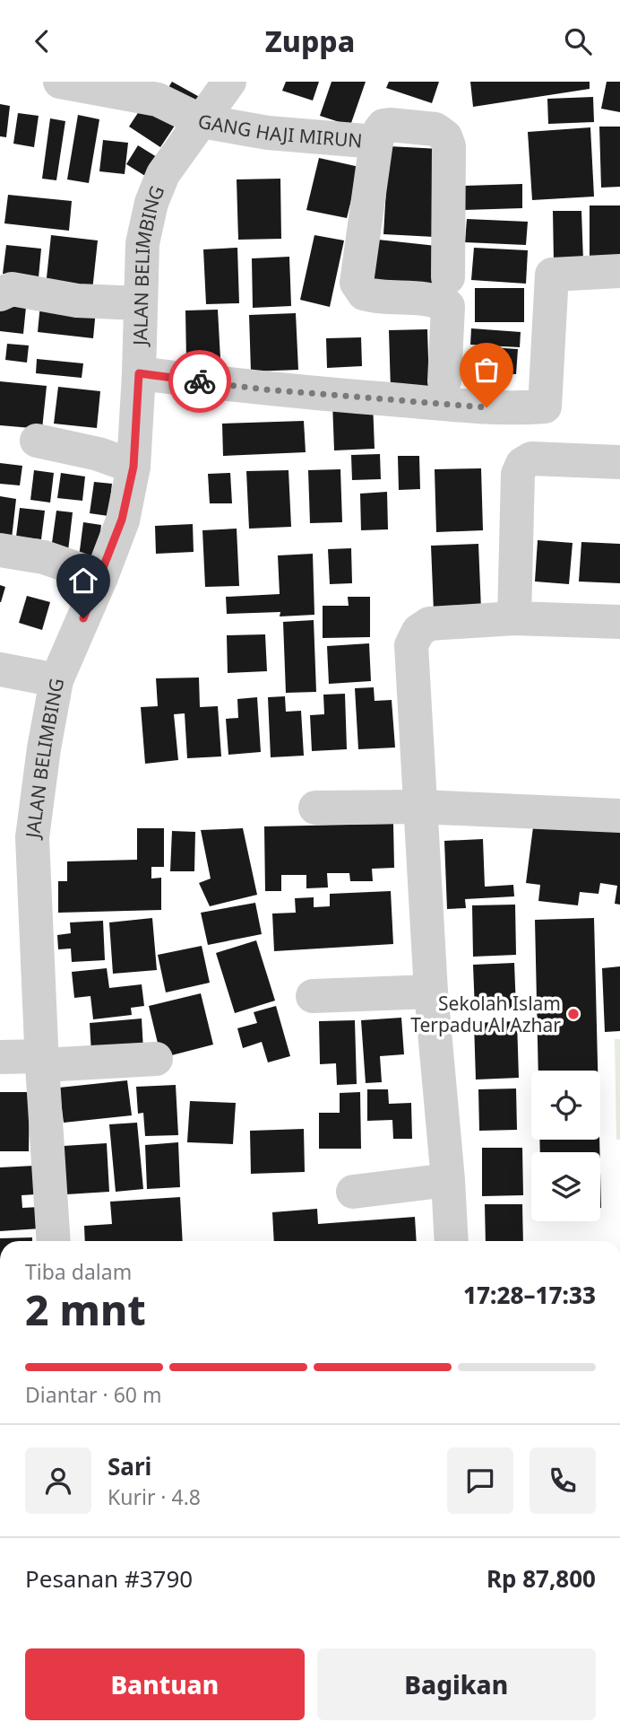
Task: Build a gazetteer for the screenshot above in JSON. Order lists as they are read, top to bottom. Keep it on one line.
{"streets":{"street":["GANG HAJI MIRUN","JALAN BELIMBING"]},"crossings":[["GANG HAJI MIRUN","JALAN BELIMBING"]],"places":["Sekolah Islam Terpadu Al Azhar"],"page":{"header":"Zuppa","heading":["2 mnt","Tiba dalam","17:28–17:33"],"panel":["Sari","Kurir · 4.8","Pesanan #3790","Rp 87,800"],"bar":"Diantar · 60 m","buttons":["Bantuan","Bagikan"]}}
